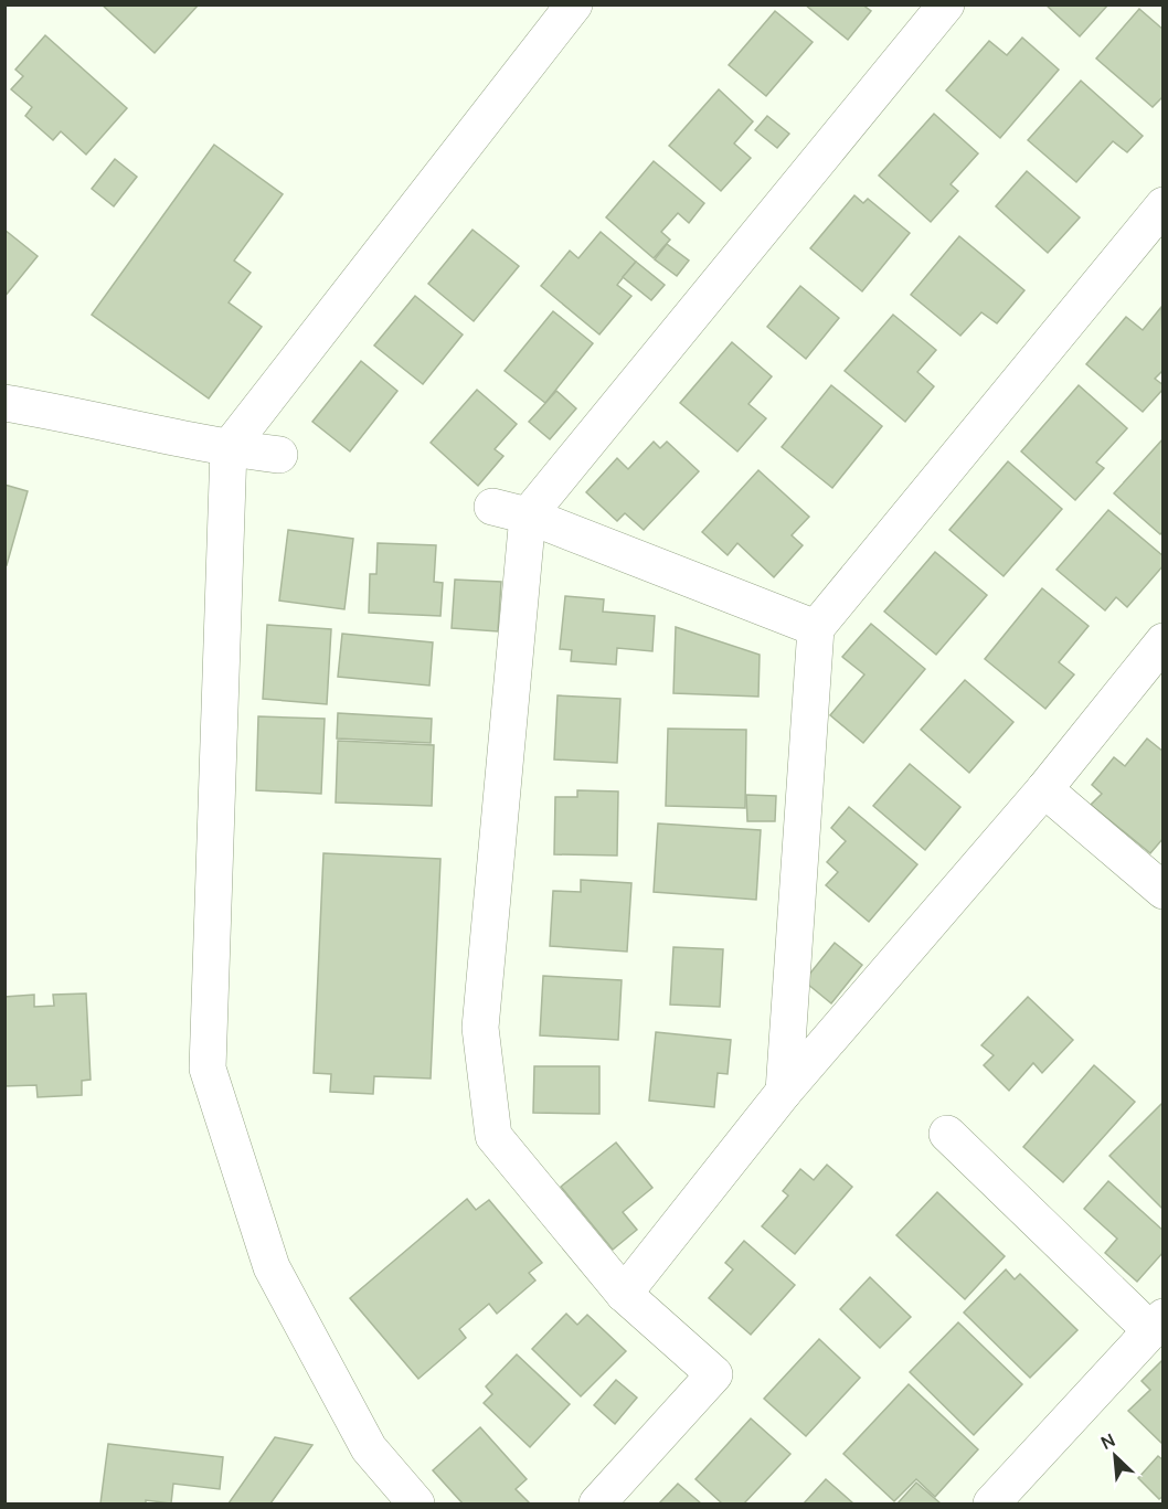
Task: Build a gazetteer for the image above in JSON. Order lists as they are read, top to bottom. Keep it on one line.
{"north":"top left"}
